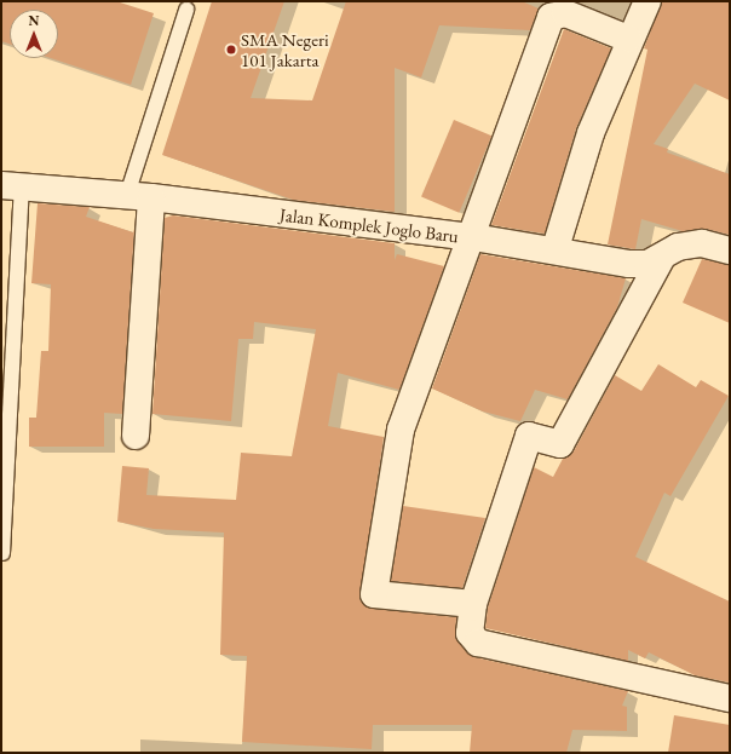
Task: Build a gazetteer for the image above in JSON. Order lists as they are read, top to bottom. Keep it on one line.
{"streets":{"street":["Jalan Komplek Joglo Baru"]},"places":["SMA Negeri 101 Jakarta"],"north":"top"}
